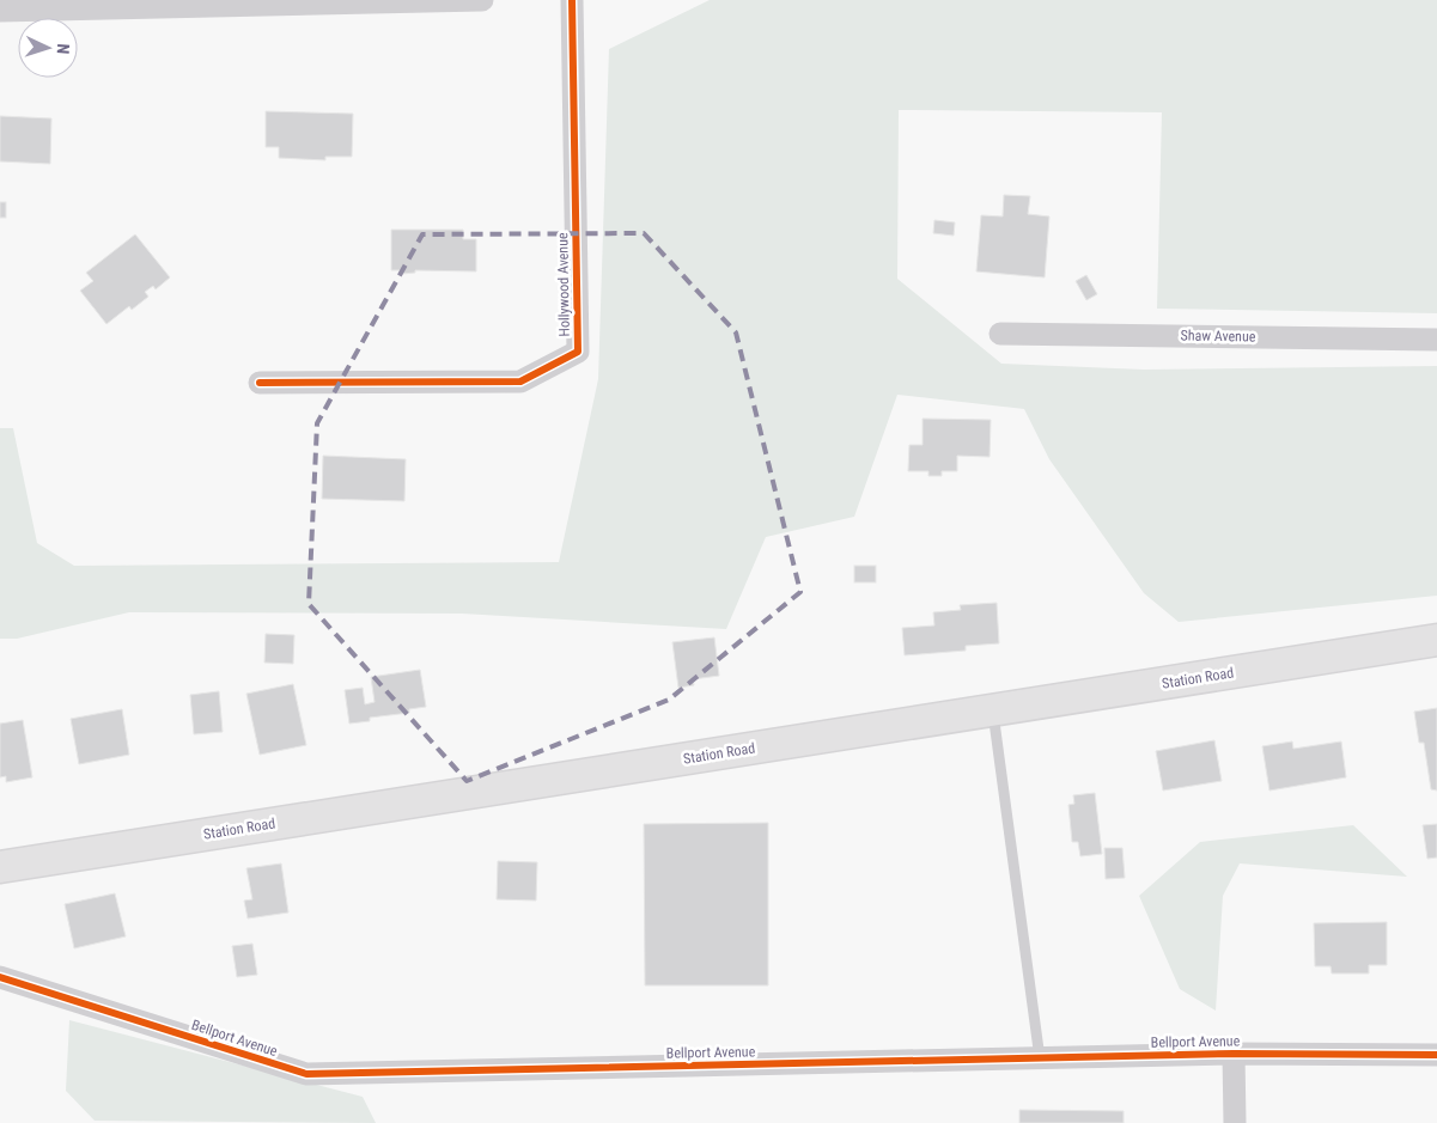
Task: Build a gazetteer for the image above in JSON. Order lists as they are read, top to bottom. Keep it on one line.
{"streets":{"main road":["Station Road"],"street":["Hollywood Avenue","Shaw Avenue","Bellport Avenue"]},"north":"right"}
